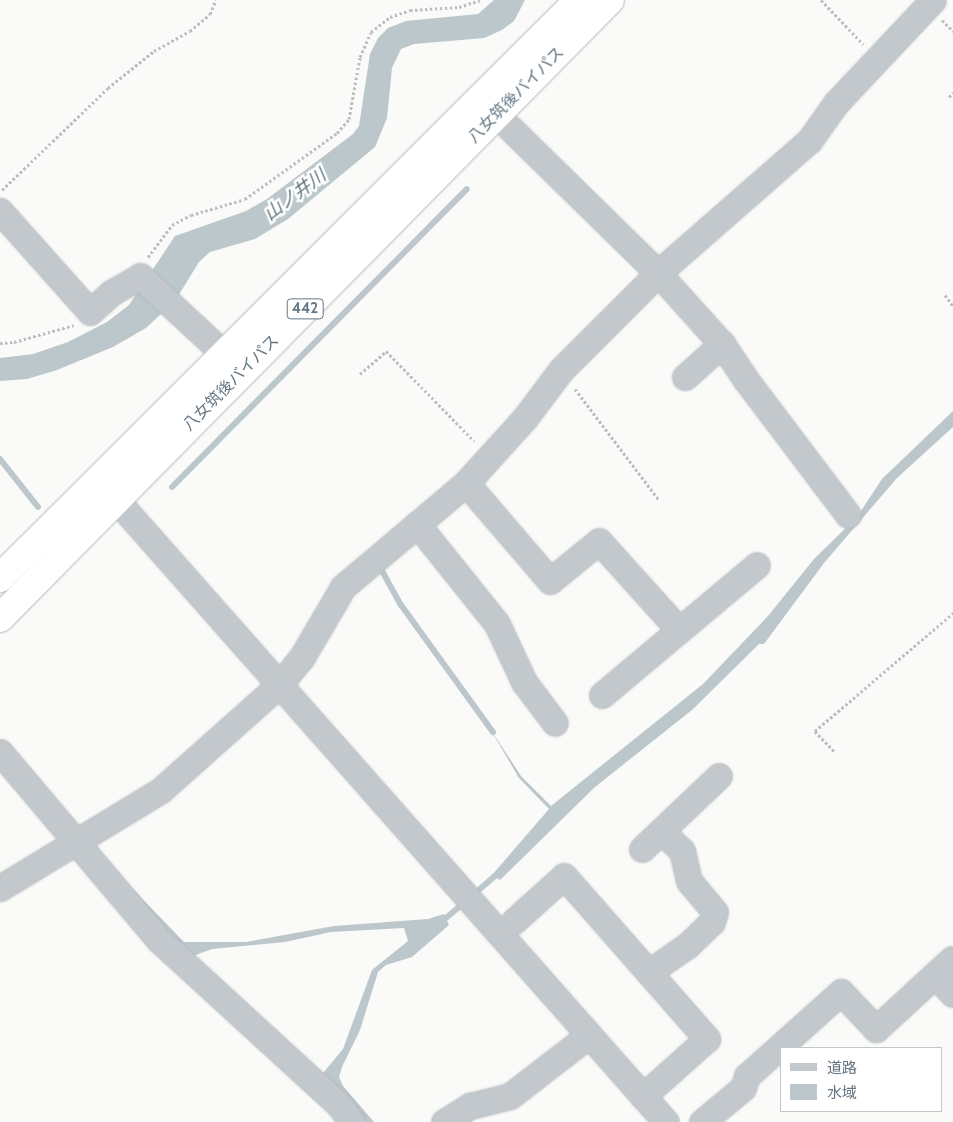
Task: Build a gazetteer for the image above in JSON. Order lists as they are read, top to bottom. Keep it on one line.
{"streets":{"highway":["八女筑後バイパス","442"]},"water":["山ノ井川"],"legend":["道路","水域"]}
